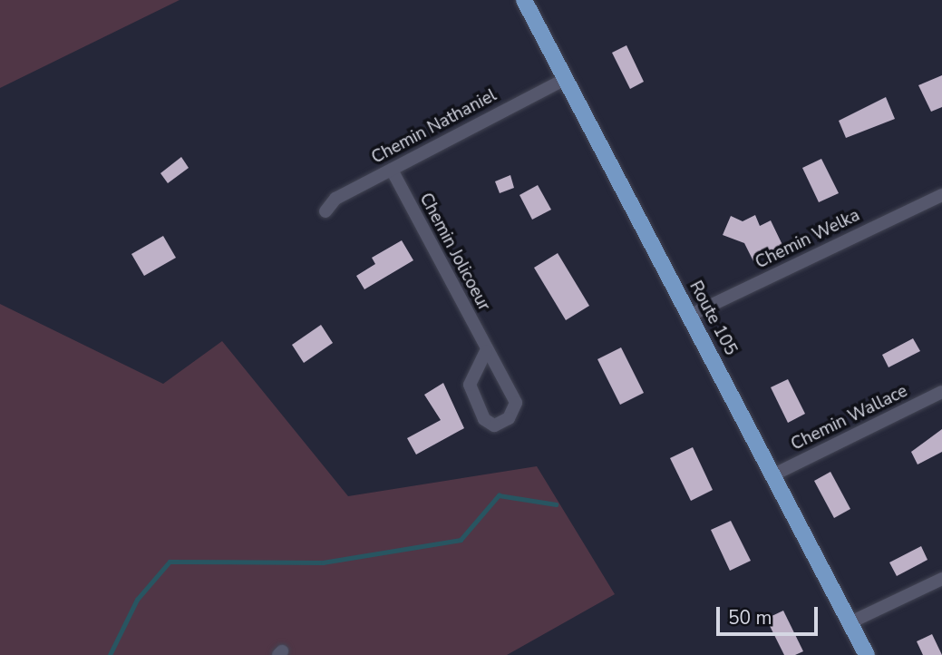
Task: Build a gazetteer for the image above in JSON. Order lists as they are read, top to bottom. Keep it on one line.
{"streets":{"main road":["Route 105"],"street":["Chemin Nathaniel","Chemin Welka","Chemin Jolicoeur","Chemin Wallace"]},"crossings":[["Chemin Nathaniel","Chemin Jolicoeur"],["Chemin Nathaniel","Route 105"],["Chemin Welka","Route 105"],["Route 105","Chemin Wallace"]],"scale_bar":"50 m"}
